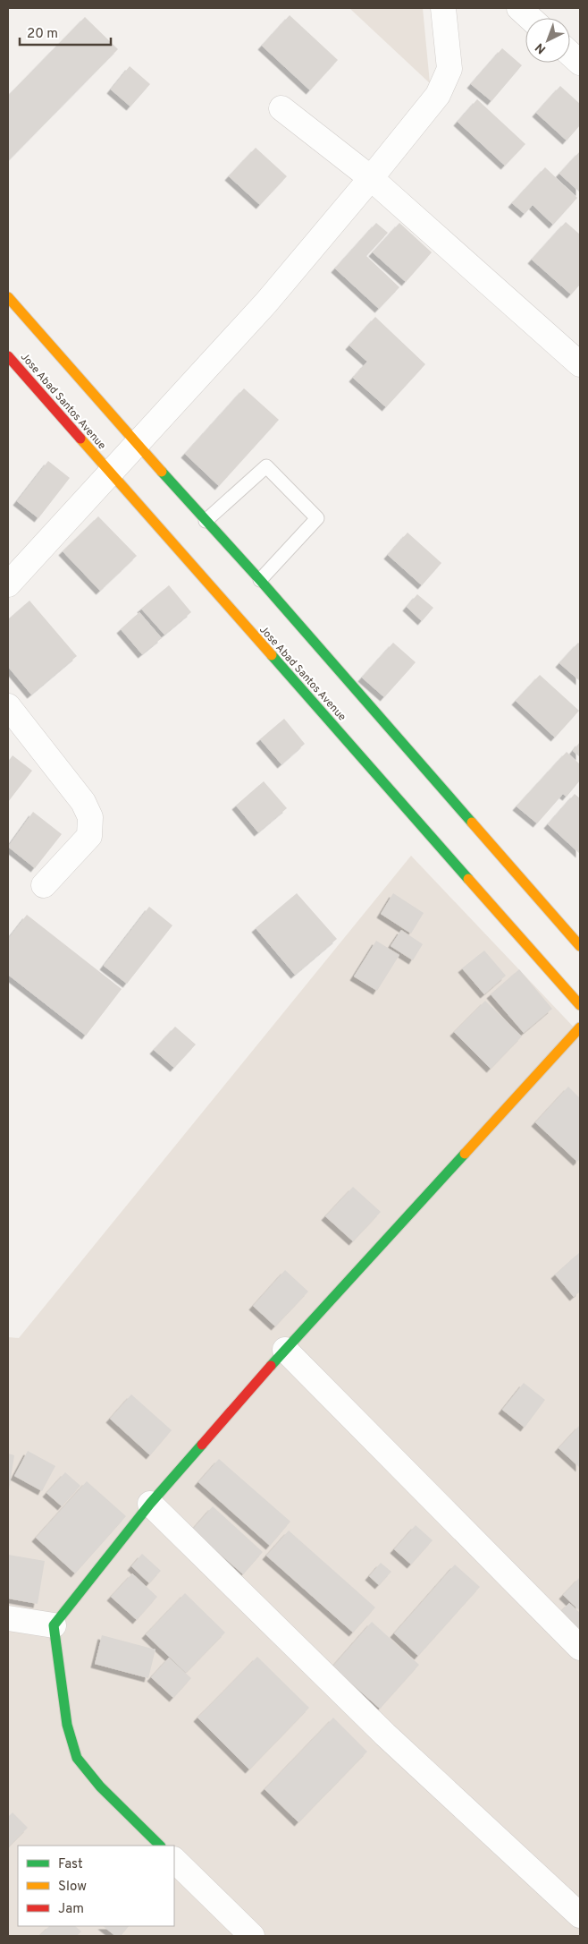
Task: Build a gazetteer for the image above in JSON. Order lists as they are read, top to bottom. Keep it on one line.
{"streets":{"main road":["Jose Abad Santos Avenue"]},"legend":["Fast","Slow","Jam"],"scale_bar":"20 m","north":"bottom left"}
